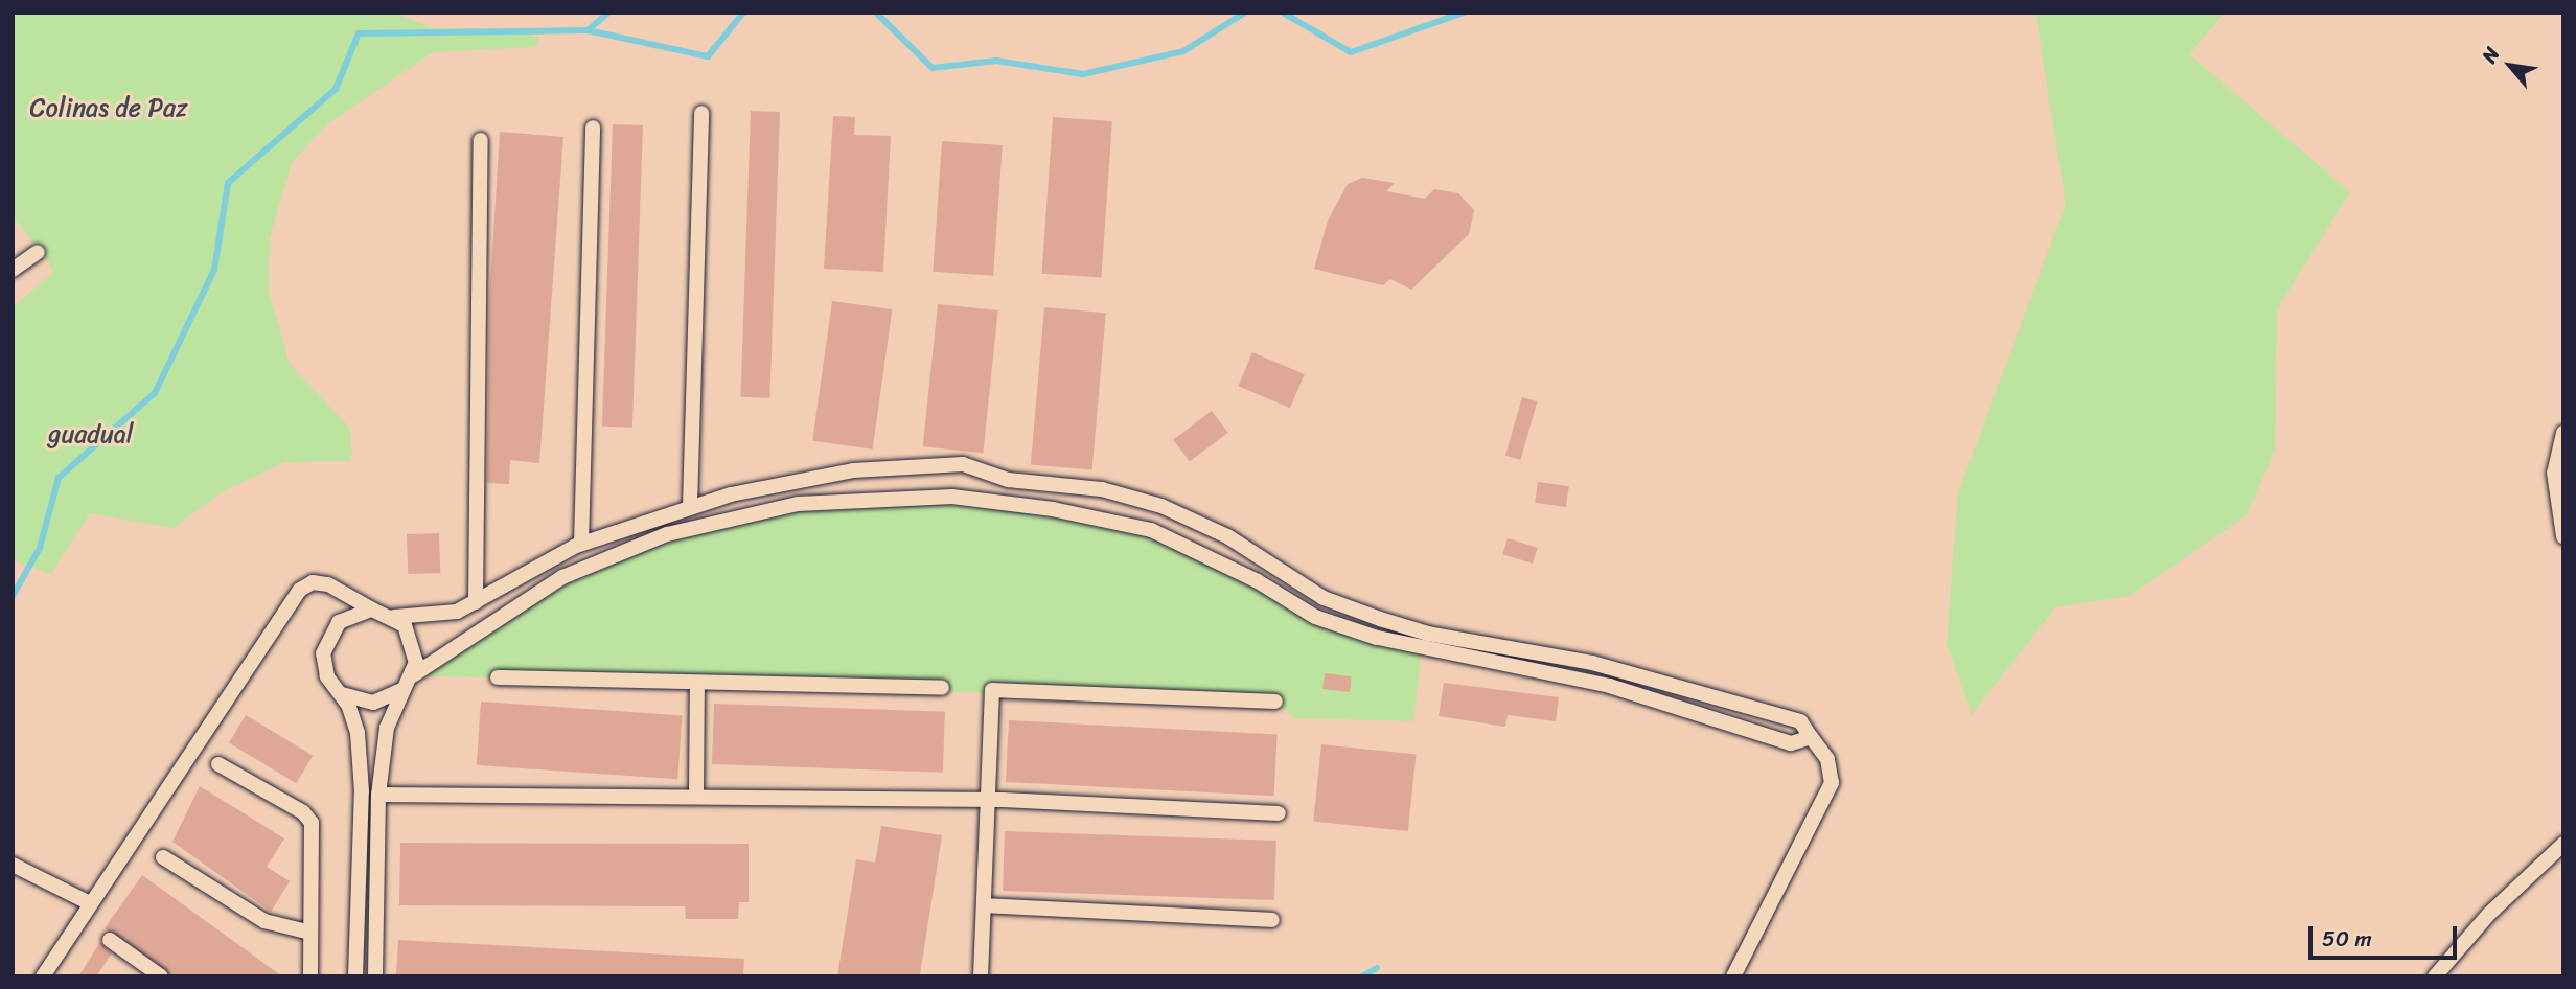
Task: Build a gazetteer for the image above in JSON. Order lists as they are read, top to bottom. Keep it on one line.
{"parks":["Colinas de Paz","guadual"],"scale_bar":"50 m","north":"top left"}
